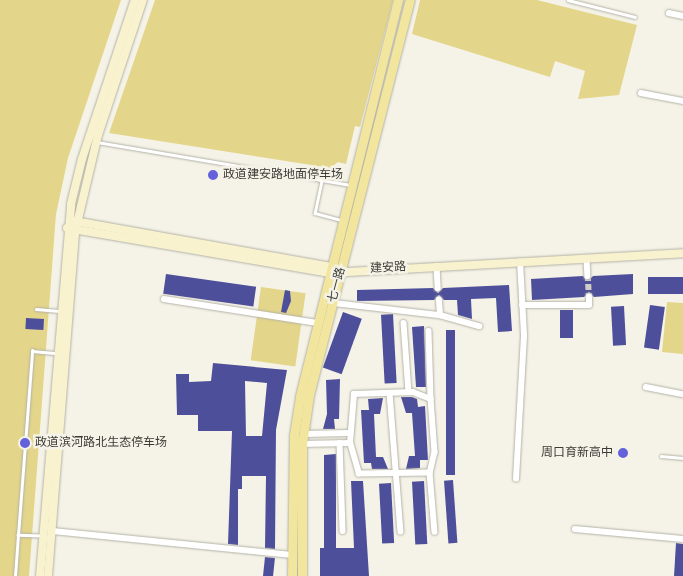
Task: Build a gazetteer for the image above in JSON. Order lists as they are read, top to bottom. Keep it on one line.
{"streets":{"main road":["建安路","七一路"]},"crossings":[["建安路","七一路"]],"places":["政道建安路地面停车场","政道滨河路北生态停车场","周口育新高中"]}
